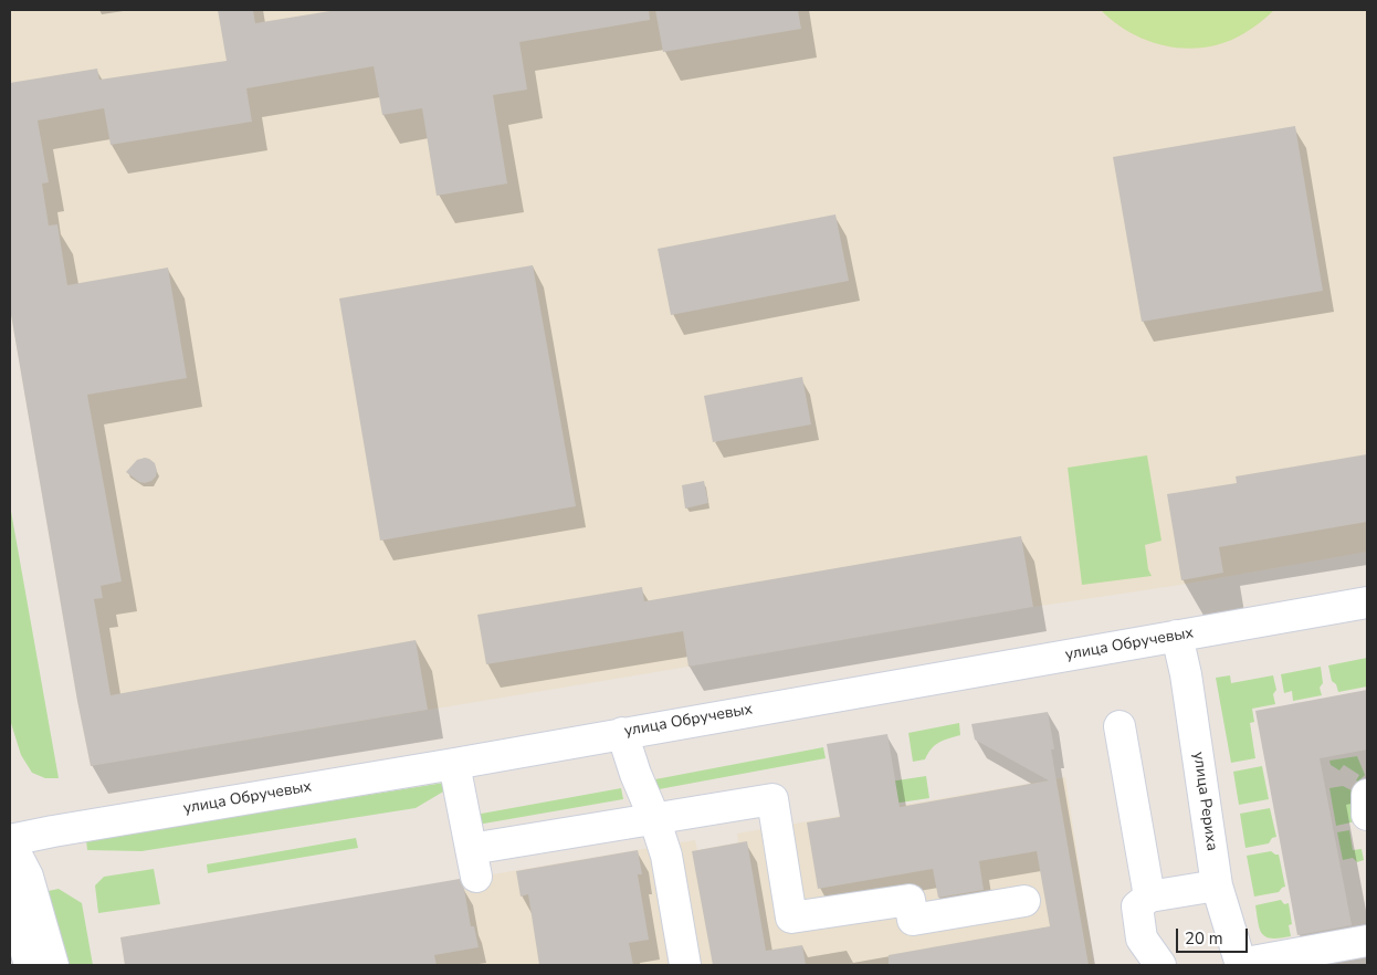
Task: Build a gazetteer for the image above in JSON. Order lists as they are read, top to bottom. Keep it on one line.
{"streets":{"street":["улица Обручевых","улица Рериха"]},"crossings":[["улица Обручевых","улица Рериха"]],"scale_bar":"20 m"}
